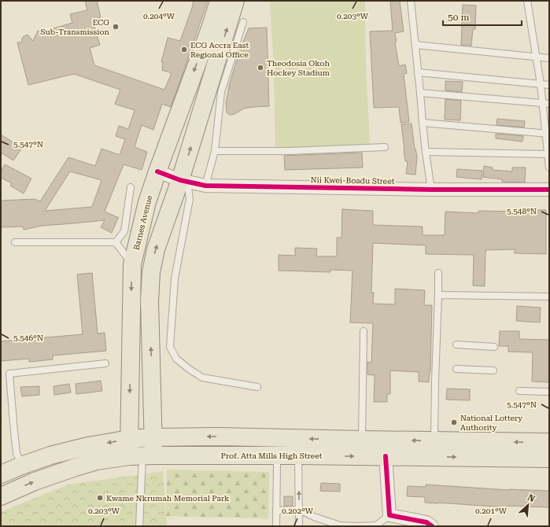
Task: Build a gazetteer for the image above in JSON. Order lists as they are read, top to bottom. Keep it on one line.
{"streets":{"main road":["Barnes Avenue","Prof. Atta Mills High Street"],"street":["Nii Kwei-Boadu Street"]},"crossings":[["Nii Kwei-Boadu Street","Barnes Avenue"],["Barnes Avenue","Prof. Atta Mills High Street"]],"places":["ECG Sub-Transmission","ECG Accra East Regional Office","Theodosia Okoh Hockey Stadium","National Lottery Authority","Kwame Nkrumah Memorial Park"],"scale_bar":"50 m","north":"top right","coordinates":["0.204°W","0.203°W","5.547°N","5.548°N","5.546°N","0.202°W","0.201°W"]}
